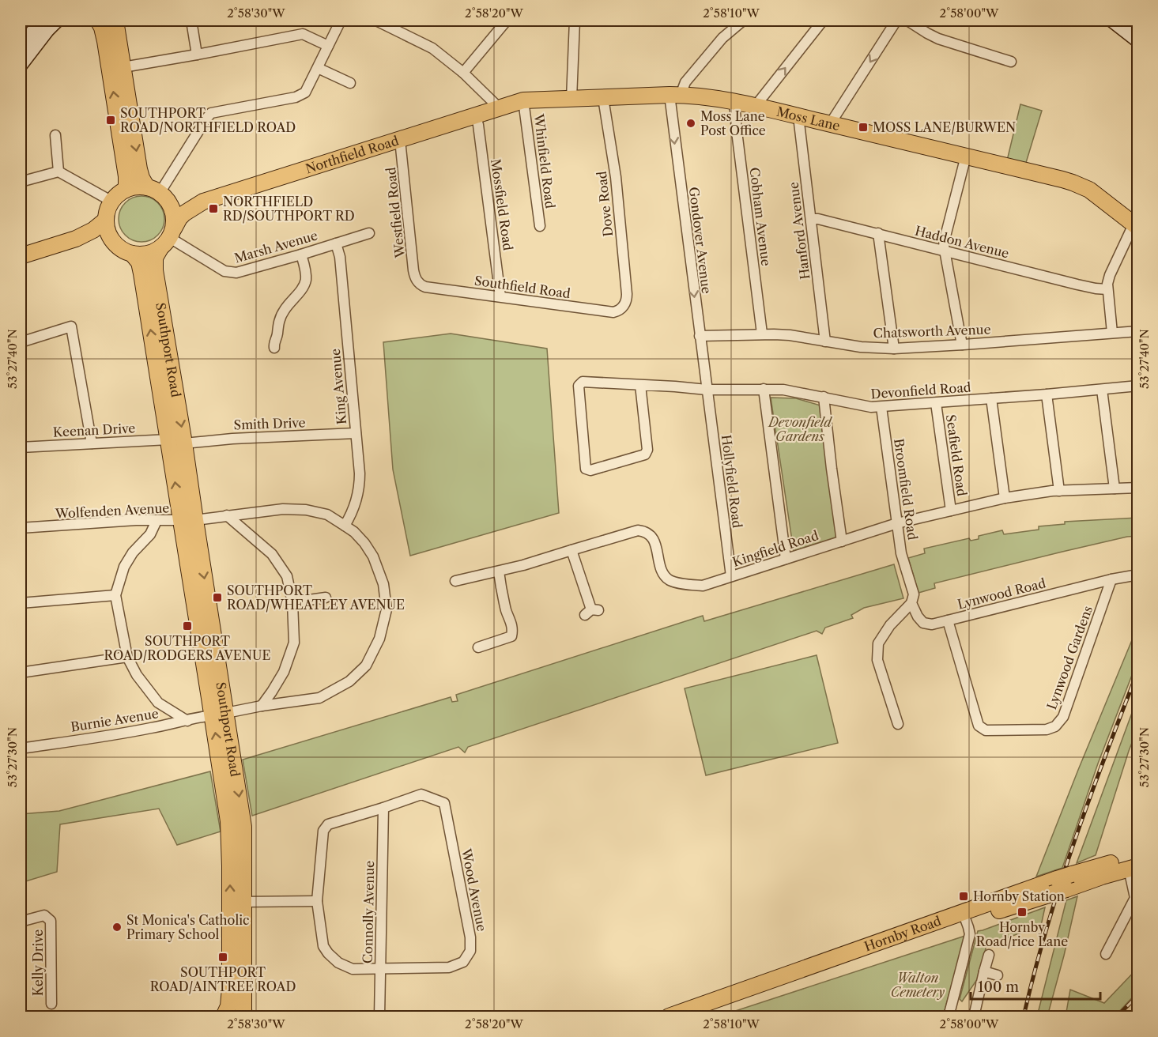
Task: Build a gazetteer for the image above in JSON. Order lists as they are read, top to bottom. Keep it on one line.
{"streets":{"main road":["Moss Lane","Northfield Road","Southport Road","Hornby Road"],"street":["Whinfield Road","Dove Road","Mossfield Road","Westfield Road","Cobham Avenue","Hanford Avenue","Gondover Avenue","Haddon Avenue","Marsh Avenue","Southfield Road","Chatsworth Avenue","King Avenue","Devonfield Road","Smith Drive","Keenan Drive","Seafield Road","Hollyfield Road","Broomfield Road","Wolfenden Avenue","Kingfield Road","Lynwood Road","Lynwood Gardens","Burnie Avenue","Wood Avenue","Connolly Avenue","Kelly Drive"]},"crossings":[["Moss Lane","Northfield Road"],["Moss Lane","Whinfield Road"],["Moss Lane","Dove Road"],["Moss Lane","Cobham Avenue"],["Moss Lane","Hanford Avenue"],["Moss Lane","Gondover Avenue"],["Northfield Road","Mossfield Road"],["Northfield Road","Westfield Road"],["Northfield Road","Marsh Avenue"],["Northfield Road","Southport Road"],["Dove Road","Southfield Road"],["Mossfield Road","Southfield Road"],["Westfield Road","Southfield Road"],["Cobham Avenue","Chatsworth Avenue"],["Hanford Avenue","Haddon Avenue"],["Hanford Avenue","Chatsworth Avenue"],["Gondover Avenue","Chatsworth Avenue"],["Gondover Avenue","Devonfield Road"],["Gondover Avenue","Hollyfield Road"],["Marsh Avenue","Southport Road"],["Marsh Avenue","King Avenue"],["Southport Road","Smith Drive"],["Southport Road","Keenan Drive"],["Southport Road","Wolfenden Avenue"],["Southport Road","Burnie Avenue"],["King Avenue","Smith Drive"],["King Avenue","Wolfenden Avenue"],["King Avenue","Burnie Avenue"],["Devonfield Road","Seafield Road"],["Devonfield Road","Hollyfield Road"],["Devonfield Road","Broomfield Road"],["Seafield Road","Kingfield Road"],["Hollyfield Road","Kingfield Road"],["Broomfield Road","Kingfield Road"],["Broomfield Road","Lynwood Road"],["Wolfenden Avenue","Burnie Avenue"],["Lynwood Road","Lynwood Gardens"],["Wood Avenue","Connolly Avenue"]],"one_way":["Gondover Avenue"],"parks":["Devonfield Gardens","Walton Cemetery"],"places":{"transit":["SOUTHPORT ROAD/NORTHFIELD ROAD","MOSS LANE/BURWEN","NORTHFIELD RD/SOUTHPORT RD","SOUTHPORT ROAD/WHEATLEY AVENUE","SOUTHPORT ROAD/RODGERS AVENUE","Hornby Station","Hornby Road/rice Lane","SOUTHPORT ROAD/AINTREE ROAD"],"other":["Moss Lane Post Office","St Monica's Catholic Primary School"]},"scale_bar":"100 m","coordinates":["2°58'30\"W","2°58'20\"W","2°58'10\"W","2°58'00\"W","53°27'40\"N","53°27'30\"N"]}
